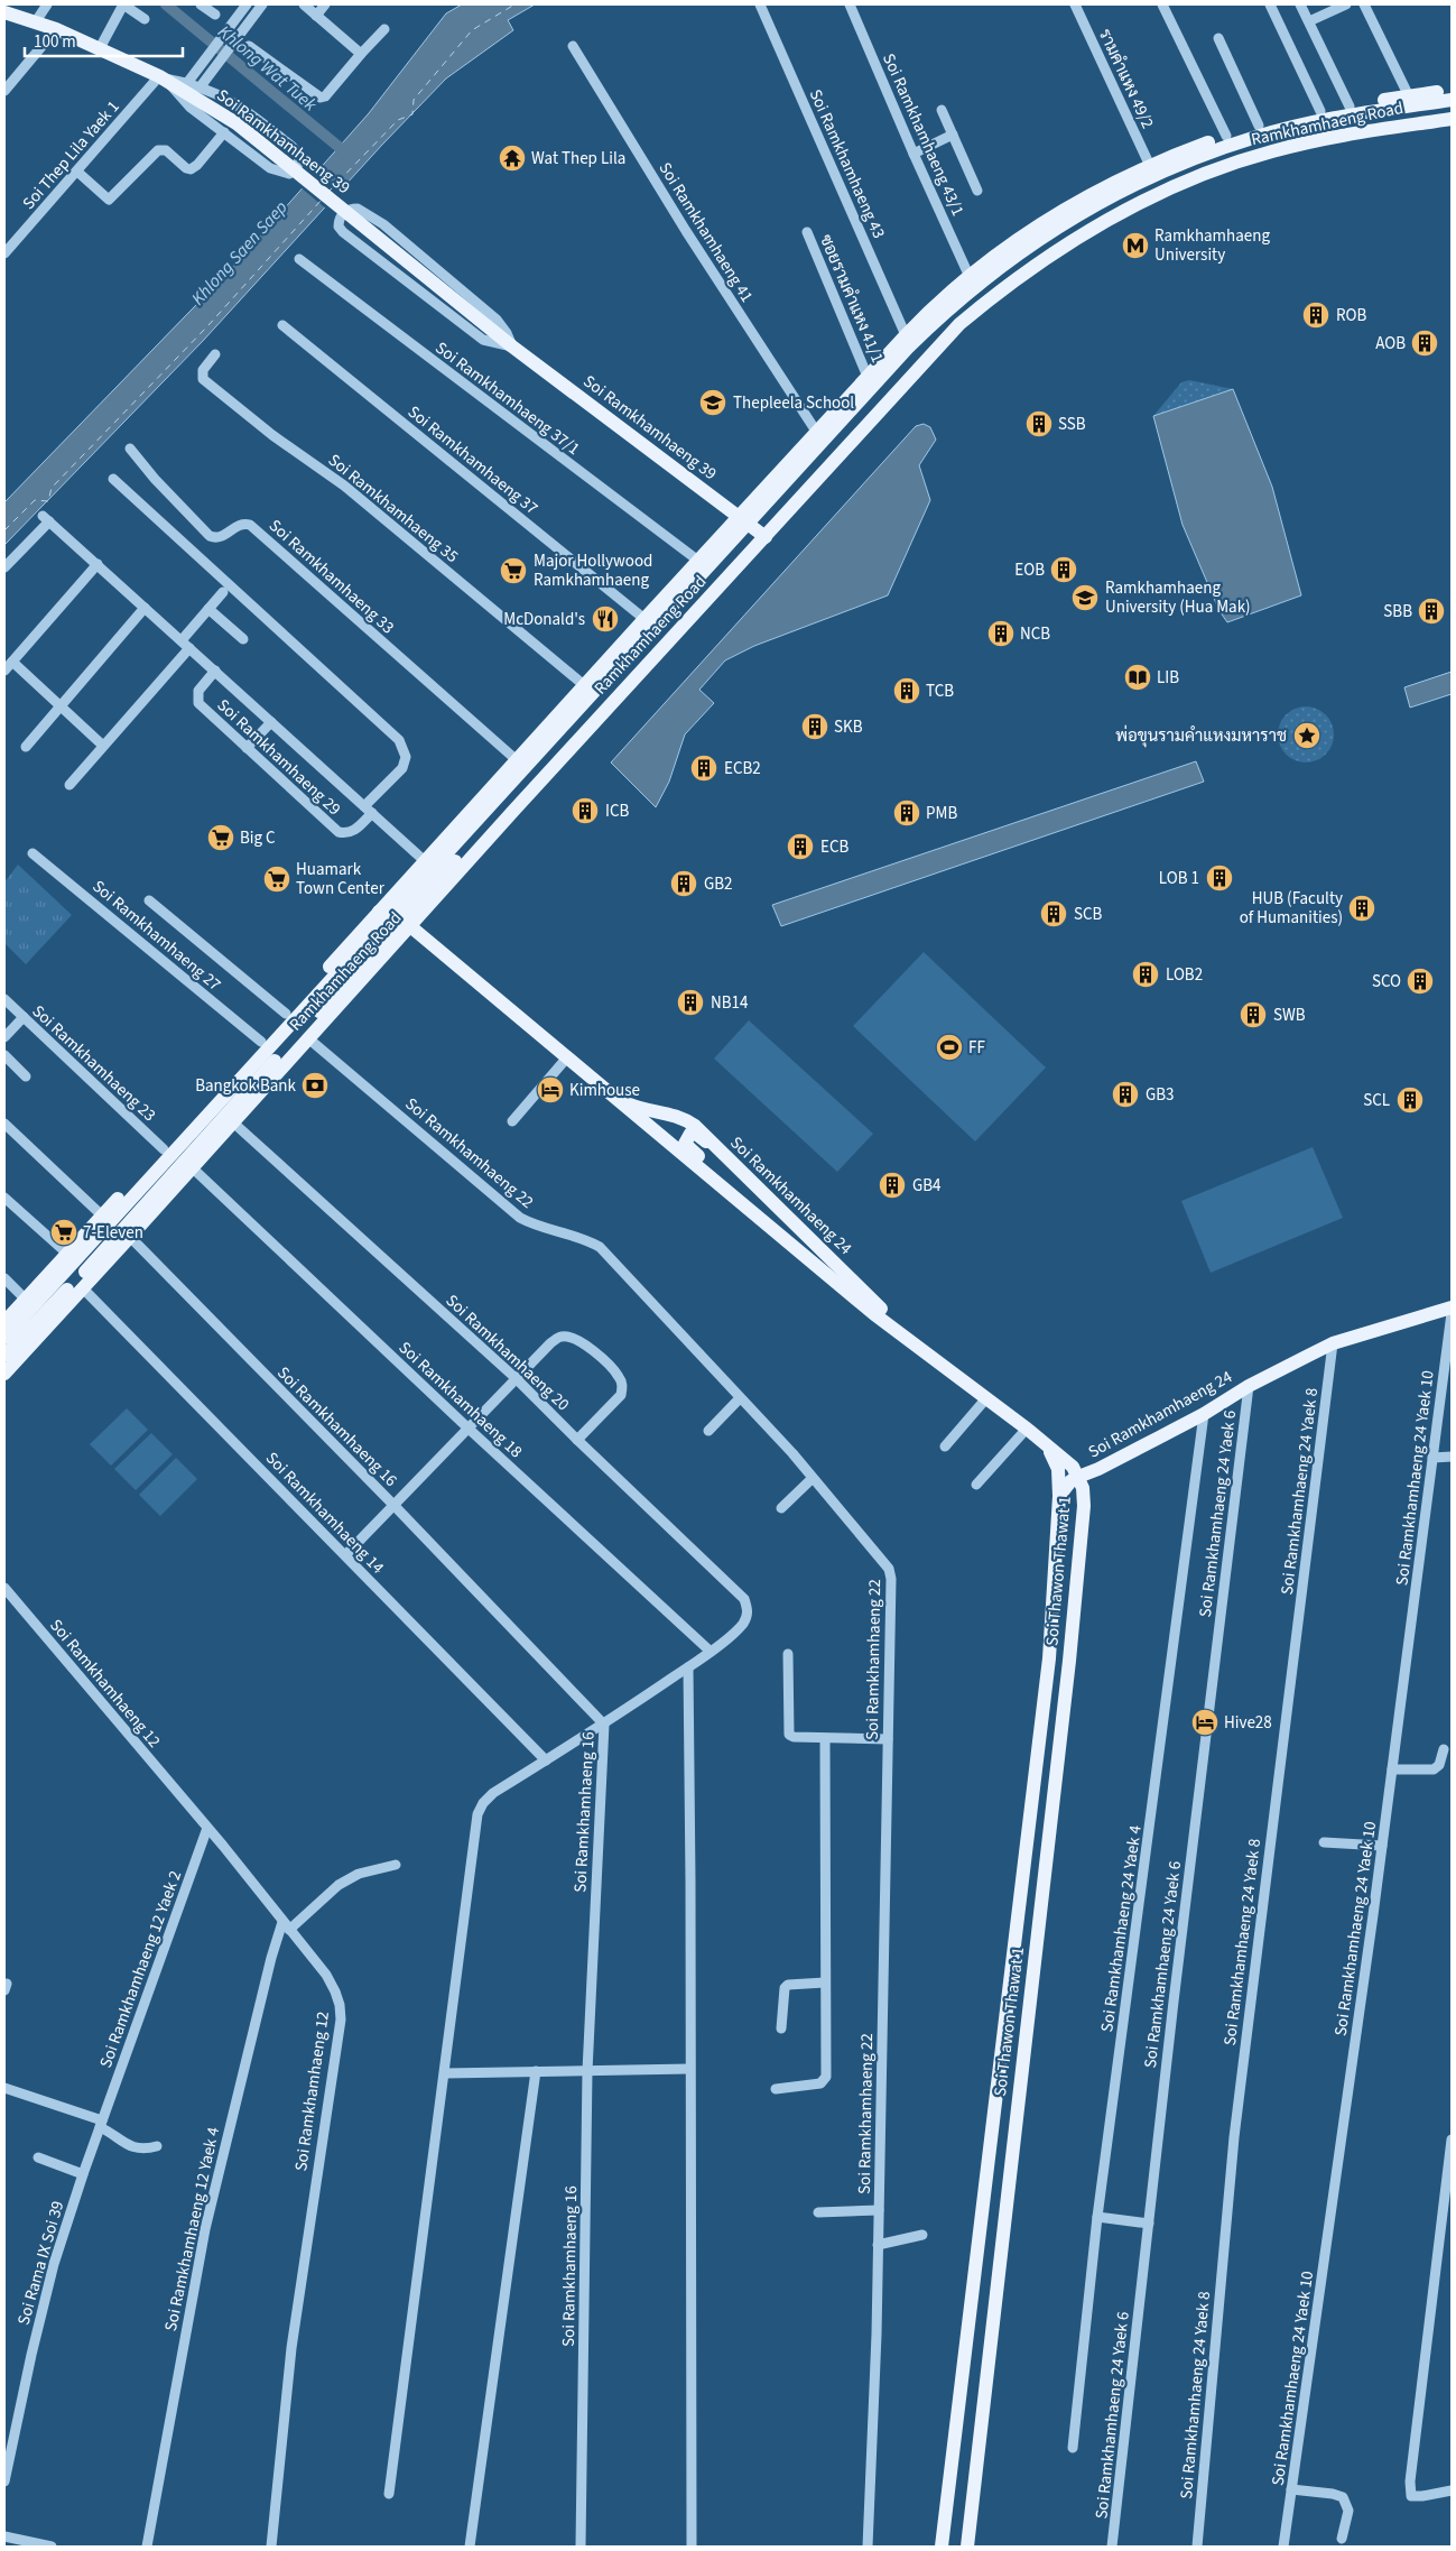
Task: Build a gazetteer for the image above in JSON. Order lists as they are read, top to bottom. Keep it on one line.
{"streets":{"main road":["Ramkhamhaeng Road","Soi Ramkhamhaeng 39","Soi Ramkhamhaeng 24","Soi Thawon Thawat 1"],"street":["รามคำแหง 49/2","Soi Ramkhamhaeng 43/1","Soi Thep Lila Yaek 1","Soi Ramkhamhaeng 43","Soi Ramkhamhaeng 41","ซอยรามคำแหง 41/1","Soi Ramkhamhaeng 37/1","Soi Ramkhamhaeng 37","Soi Ramkhamhaeng 35","Soi Ramkhamhaeng 33","Soi Ramkhamhaeng 29","Soi Ramkhamhaeng 27","Soi Ramkhamhaeng 23","Soi Ramkhamhaeng 22","Soi Ramkhamhaeng 20","Soi Ramkhamhaeng 18","Soi Ramkhamhaeng 16","Soi Ramkhamhaeng 24 Yaek 10","Soi Ramkhamhaeng 24 Yaek 8","Soi Ramkhamhaeng 14","Soi Ramkhamhaeng 24 Yaek 6","Soi Ramkhamhaeng 12","Soi Ramkhamhaeng 24 Yaek 4","Soi Ramkhamhaeng 12 Yaek 2","Soi Ramkhamhaeng 12 Yaek 4","Soi Rama IX Soi 39"]},"crossings":[["รามคำแหง 49/2","Ramkhamhaeng Road"],["Ramkhamhaeng Road","Soi Ramkhamhaeng 43/1"],["Ramkhamhaeng Road","Soi Ramkhamhaeng 39"],["Ramkhamhaeng Road","Soi Ramkhamhaeng 43"],["Ramkhamhaeng Road","Soi Ramkhamhaeng 41"],["Ramkhamhaeng Road","ซอยรามคำแหง 41/1"],["Ramkhamhaeng Road","Soi Ramkhamhaeng 37/1"],["Ramkhamhaeng Road","Soi Ramkhamhaeng 37"],["Ramkhamhaeng Road","Soi Ramkhamhaeng 35"],["Ramkhamhaeng Road","Soi Ramkhamhaeng 33"],["Ramkhamhaeng Road","Soi Ramkhamhaeng 29"],["Ramkhamhaeng Road","Soi Ramkhamhaeng 27"],["Ramkhamhaeng Road","Soi Ramkhamhaeng 23"],["Ramkhamhaeng Road","Soi Ramkhamhaeng 22"],["Ramkhamhaeng Road","Soi Ramkhamhaeng 24"],["Ramkhamhaeng Road","Soi Ramkhamhaeng 20"],["Ramkhamhaeng Road","Soi Ramkhamhaeng 18"],["Ramkhamhaeng Road","Soi Ramkhamhaeng 16"],["Ramkhamhaeng Road","Soi Ramkhamhaeng 14"],["Soi Ramkhamhaeng 39","Soi Thep Lila Yaek 1"],["Soi Ramkhamhaeng 24","Soi Ramkhamhaeng 24 Yaek 8"],["Soi Ramkhamhaeng 24","Soi Ramkhamhaeng 24 Yaek 6"],["Soi Ramkhamhaeng 24","Soi Thawon Thawat 1"],["Soi Ramkhamhaeng 24","Soi Ramkhamhaeng 24 Yaek 4"],["Soi Ramkhamhaeng 20","Soi Ramkhamhaeng 18"],["Soi Ramkhamhaeng 12","Soi Ramkhamhaeng 12 Yaek 2"],["Soi Ramkhamhaeng 12","Soi Ramkhamhaeng 12 Yaek 4"],["Soi Ramkhamhaeng 12 Yaek 2","Soi Rama IX Soi 39"]],"water":["Khlong Wat Tuek","Khlong Saen Saep"],"places":{"temple":["Wat Thep Lila"],"metro station":["Ramkhamhaeng University"],"building":["ROB","AOB","SSB","EOB","SBB","NCB","TCB","SKB","ECB2","ICB","PMB","ECB","LOB 1","GB2","HUB (Faculty of Humanities)","SCB","LOB2","SCO","NB14","SWB","GB3","SCL","GB4"],"school or university":["Thepleela School","Ramkhamhaeng University (Hua Mak)"],"supermarket":["Major Hollywood Ramkhamhaeng","Big C","Huamark Town Center","7-Eleven"],"restaurant":["McDonald's"],"library":["LIB"],"place":["พ่อขุนรามคำแหงมหาราช"],"sports":["FF"],"bank":["Bangkok Bank"],"hotel":["Kimhouse","Hive28"]},"scale_bar":"100 m"}
